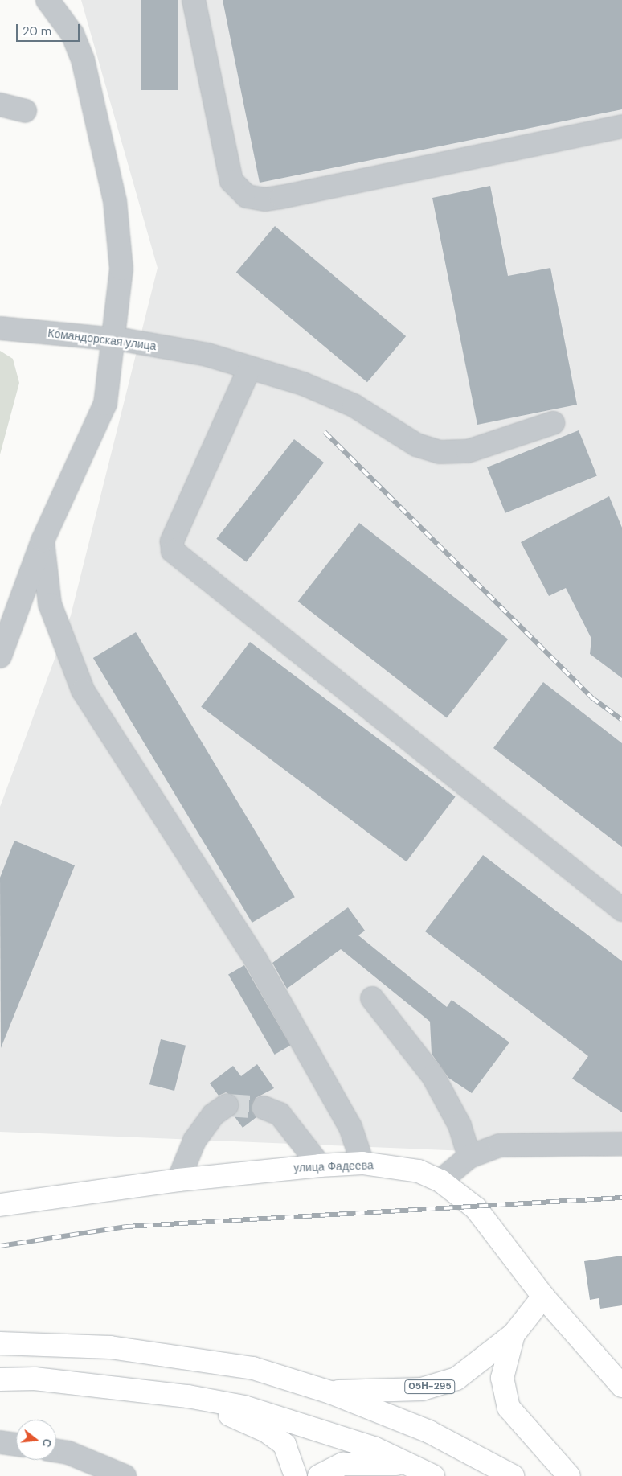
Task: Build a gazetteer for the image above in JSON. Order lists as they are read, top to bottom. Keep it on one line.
{"streets":{"main road":["улица Фадеева","05Н-295"],"street":["Командорская улица"]},"crossings":[["улица Фадеева","05Н-295"]],"scale_bar":"20 m","north":"right"}
